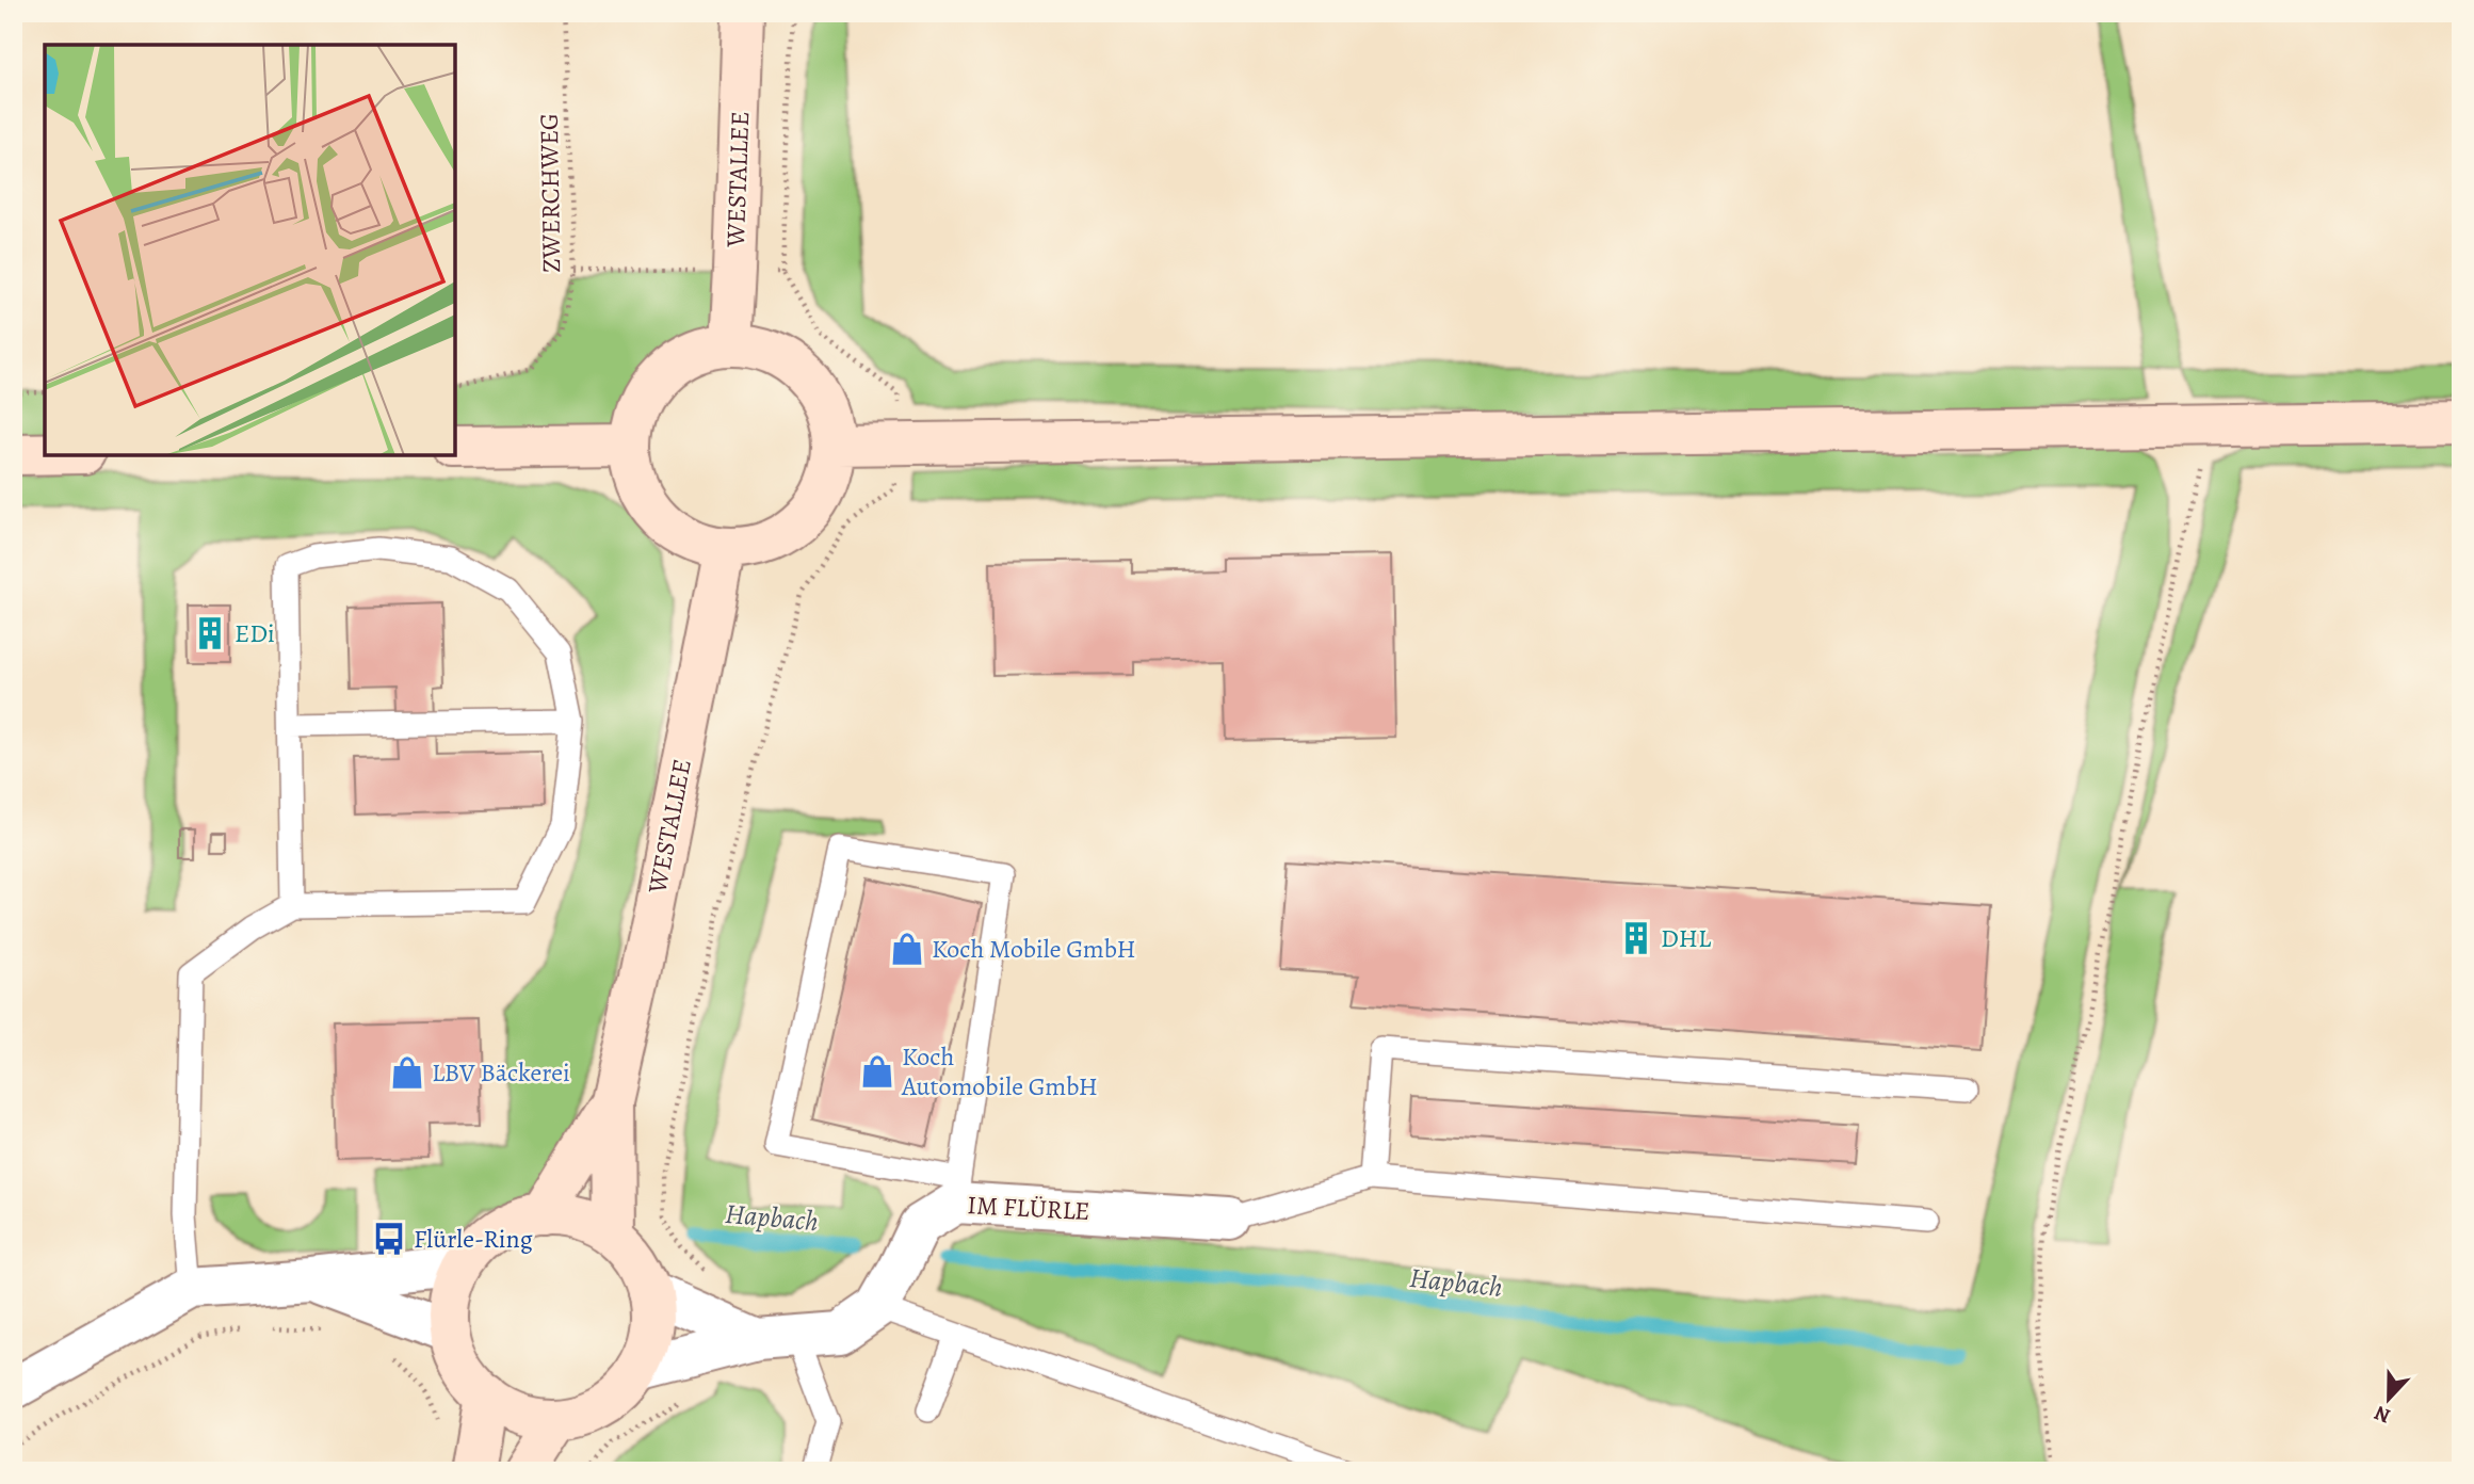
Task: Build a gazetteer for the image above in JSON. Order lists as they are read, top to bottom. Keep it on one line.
{"streets":{"main road":["WESTALLEE"],"street":["IM FLÜRLE"],"path":["ZWERCHWEG"]},"crossings":[["WESTALLEE","IM FLÜRLE"]],"water":["Hapbach"],"places":{"building":["EDi","DHL"],"shop":["Koch Mobile GmbH","Koch Automobile GmbH","LBV Bäckerei"],"bus stop":["Flürle-Ring"]},"north":"bottom"}
